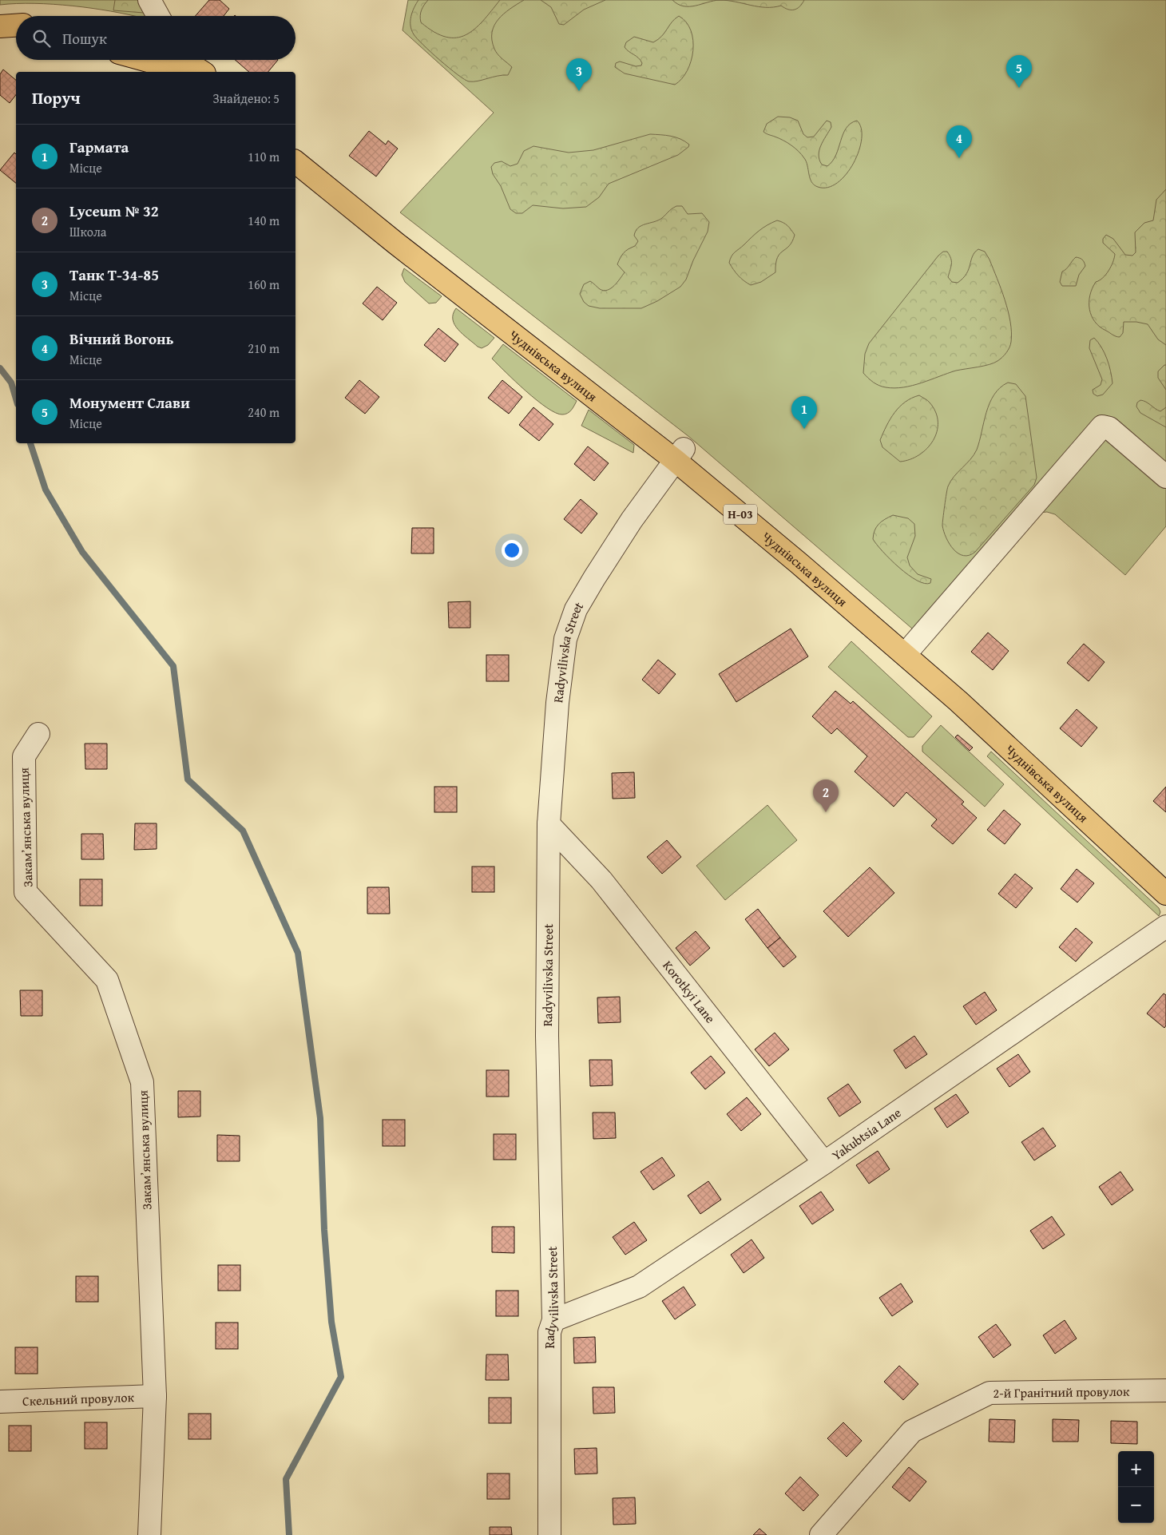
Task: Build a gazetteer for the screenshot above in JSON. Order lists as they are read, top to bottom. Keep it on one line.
{"streets":{"main road":["Чуднівська вулиця","Н-03"],"street":["Radyvilivska Street","Закамʼянська вулиця","Korotkyi Lane","Yakubtsia Lane","2-й Гранітний провулок","Скельний провулок"]},"crossings":[["Чуднівська вулиця","Radyvilivska Street"],["Radyvilivska Street","Korotkyi Lane"],["Radyvilivska Street","Yakubtsia Lane"],["Закамʼянська вулиця","Скельний провулок"],["Korotkyi Lane","Yakubtsia Lane"]],"page":{"search":"Пошук","pins":["5","3","4","1","2"],"heading":["Поруч","Знайдено: 5"],"list":[{"mark":"1","name":"Гармата","note":"Місце","value":"110 m"},{"mark":"2","name":"Lyceum № 32","note":"Школа","value":"140 m"},{"mark":"3","name":"Танк Т-34-85","note":"Місце","value":"160 m"},{"mark":"4","name":"Вічний Вогонь","note":"Місце","value":"210 m"},{"mark":"5","name":"Монумент Слави","note":"Місце","value":"240 m"}],"map_buttons":["+","−"]}}
